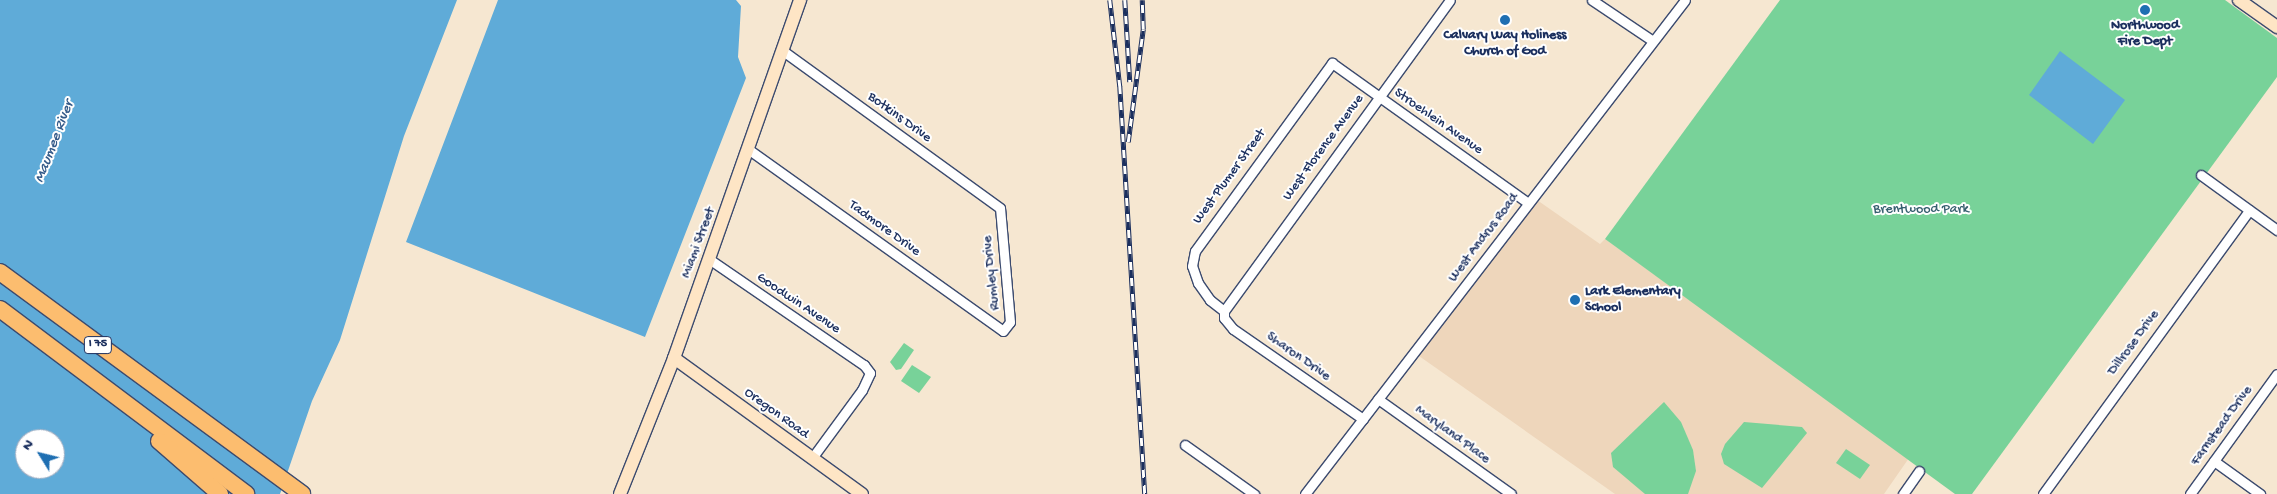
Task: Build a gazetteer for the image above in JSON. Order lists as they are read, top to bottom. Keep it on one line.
{"streets":{"highway":["I 75"],"main road":["Miami Street","Oregon Road"],"street":["Botkins Drive","Stroehlein Avenue","West Florence Avenue","West Plumer Street","Tadmore Drive","West Andrus Road","Rumley Drive","Goodwin Avenue","Dillrose Drive","Sharon Drive","Farnstead Drive","Maryland Place"]},"crossings":[["Botkins Drive","Miami Street"],["Botkins Drive","Rumley Drive"],["Stroehlein Avenue","West Florence Avenue"],["Stroehlein Avenue","West Plumer Street"],["Stroehlein Avenue","West Andrus Road"],["West Florence Avenue","West Plumer Street"],["West Florence Avenue","Sharon Drive"],["West Plumer Street","Sharon Drive"],["Tadmore Drive","Miami Street"],["Tadmore Drive","Rumley Drive"],["West Andrus Road","Sharon Drive"],["West Andrus Road","Maryland Place"],["Miami Street","Goodwin Avenue"],["Miami Street","Oregon Road"],["Goodwin Avenue","Oregon Road"]],"water":["Maumee River"],"parks":["Brentwood Park"],"places":["Northwood Fire Dept","Calvary Way Holiness Church of God","Lark Elementary School"],"north":"top left"}
